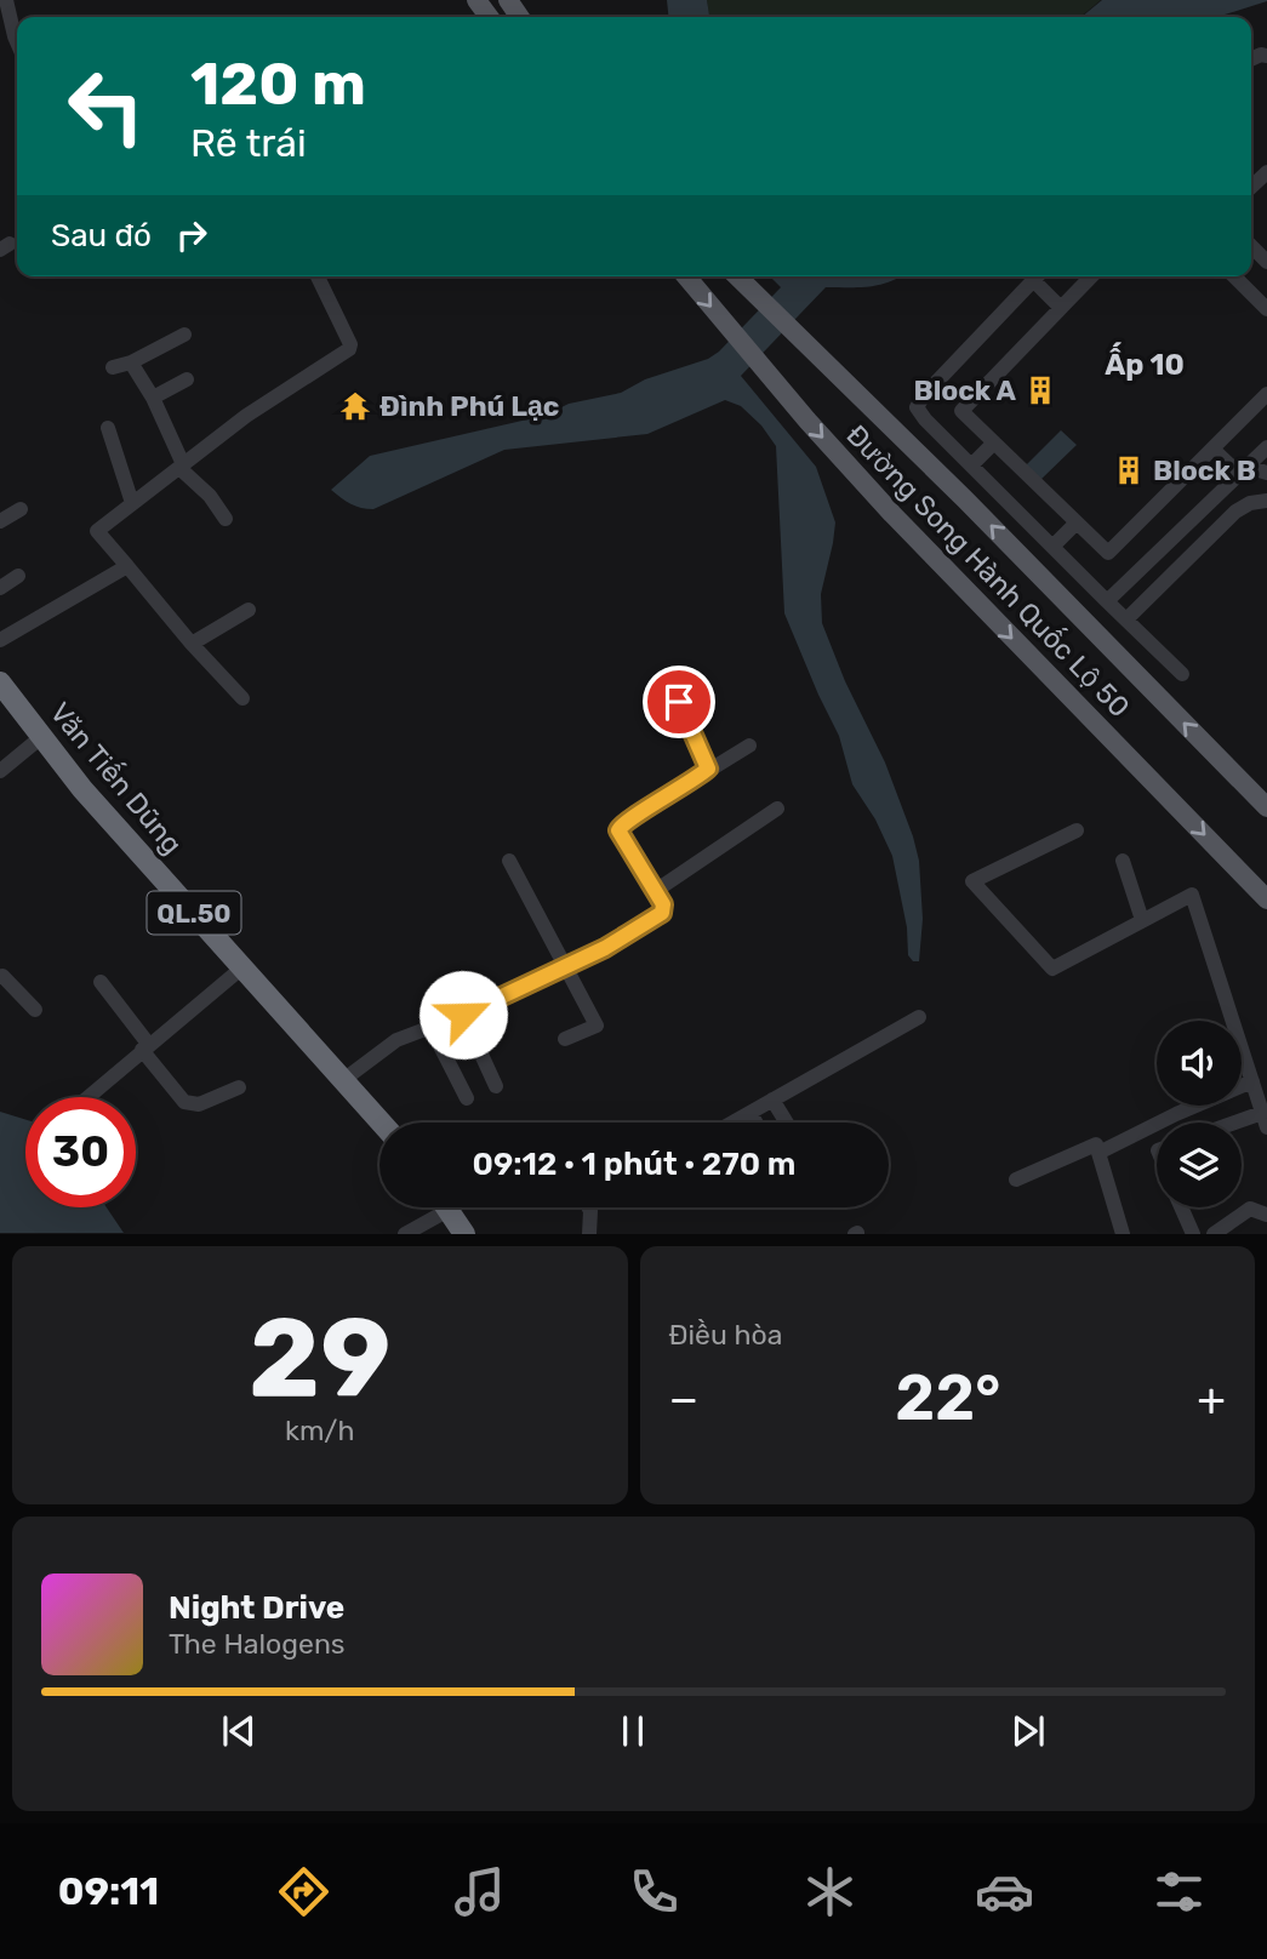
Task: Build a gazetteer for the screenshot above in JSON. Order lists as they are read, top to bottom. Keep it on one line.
{"streets":{"highway":["Văn Tiến Dũng","QL.50"],"main road":["Đường Song Hành Quốc Lộ 50"]},"districts":["Ấp 10"],"places":{"building":["Block A","Block B"],"temple":["Đình Phú Lạc"]},"page":{"turn":["120 m","Rẽ trái"],"then":"Sau đó","limit":"30","trip":"09:12 · 1 phút · 270 m","tile":[["29","km/h"],"Điều hòa"],"heat":["−","22°","+"],"song":["Night Drive","The Halogens"],"tabs":"09:11"}}
